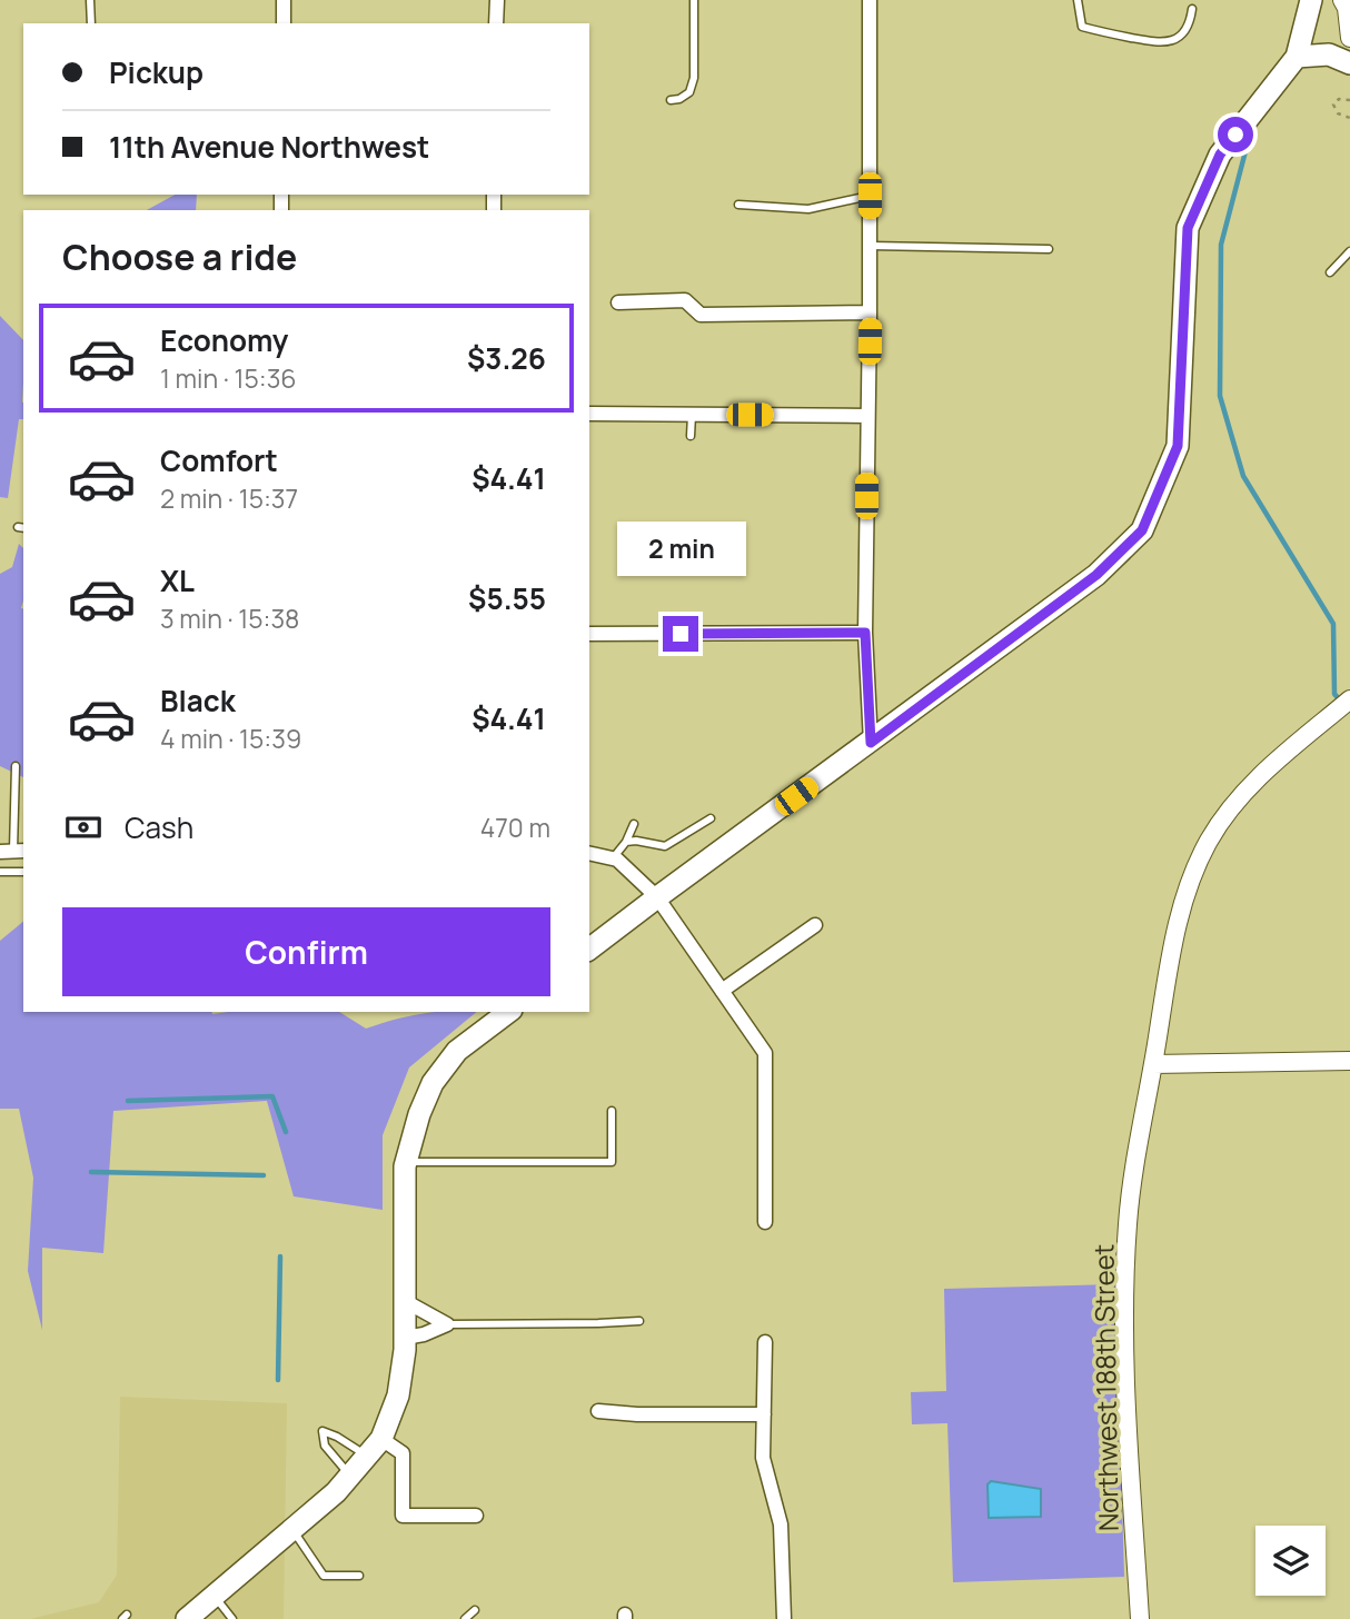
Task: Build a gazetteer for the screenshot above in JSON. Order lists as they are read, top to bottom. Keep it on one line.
{"streets":{"street":["Northwest 188th Street"]},"page":{"banner":["Pickup","11th Avenue Northwest"],"heading":"Choose a ride","list":[{"name":"Economy","note":"1 min · 15:36","value":"$3.26"},{"name":"Comfort","note":"2 min · 15:37","value":"$4.41"},{"name":"XL","note":"3 min · 15:38","value":"$5.55"},{"name":"Black","note":"4 min · 15:39","value":"$4.41"}],"bubble":"2 min","pay":["Cash","470 m"],"buttons":"Confirm"}}
